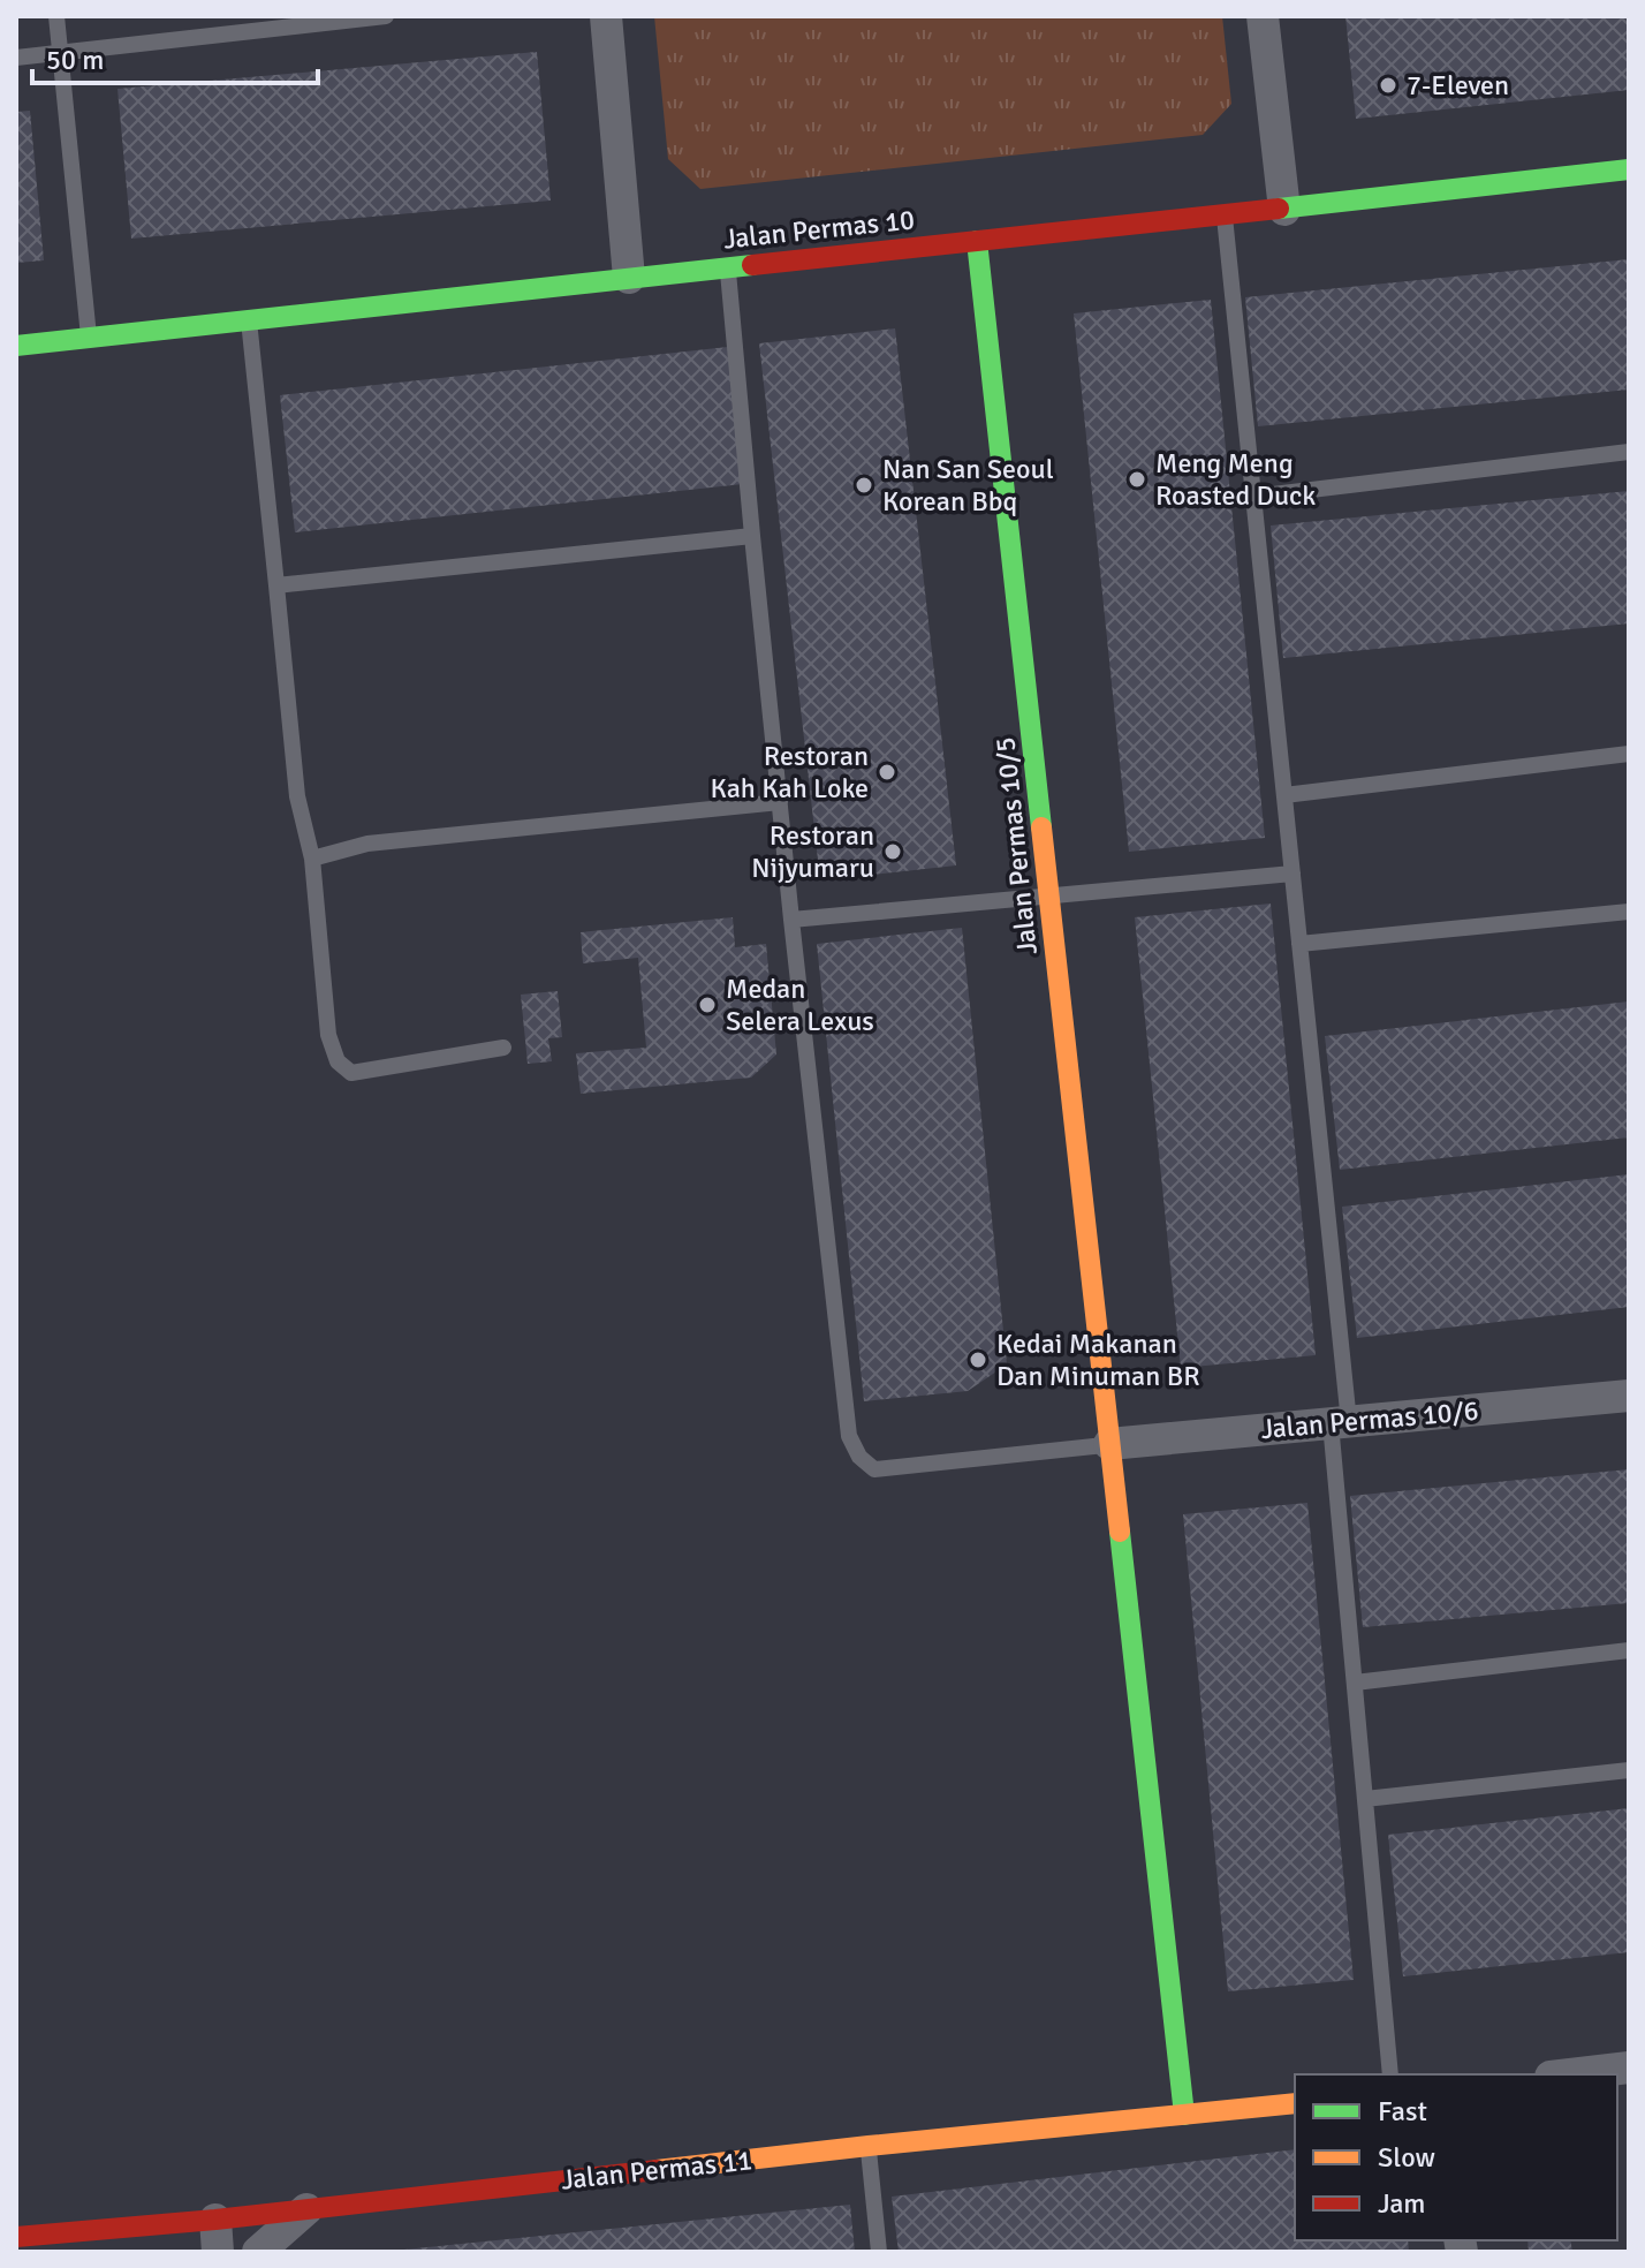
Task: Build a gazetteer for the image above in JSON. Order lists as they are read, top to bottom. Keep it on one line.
{"streets":{"street":["Jalan Permas 10","Jalan Permas 10/5","Jalan Permas 10/6","Jalan Permas 11"]},"crossings":[["Jalan Permas 10","Jalan Permas 10/5"],["Jalan Permas 10/5","Jalan Permas 10/6"],["Jalan Permas 10/5","Jalan Permas 11"]],"places":["7-Eleven","Meng Meng Roasted Duck","Nan San Seoul Korean Bbq","Restoran Kah Kah Loke","Restoran Nijyumaru","Medan Selera Lexus","Kedai Makanan Dan Minuman BR"],"legend":["Fast","Slow","Jam"],"scale_bar":"50 m"}
